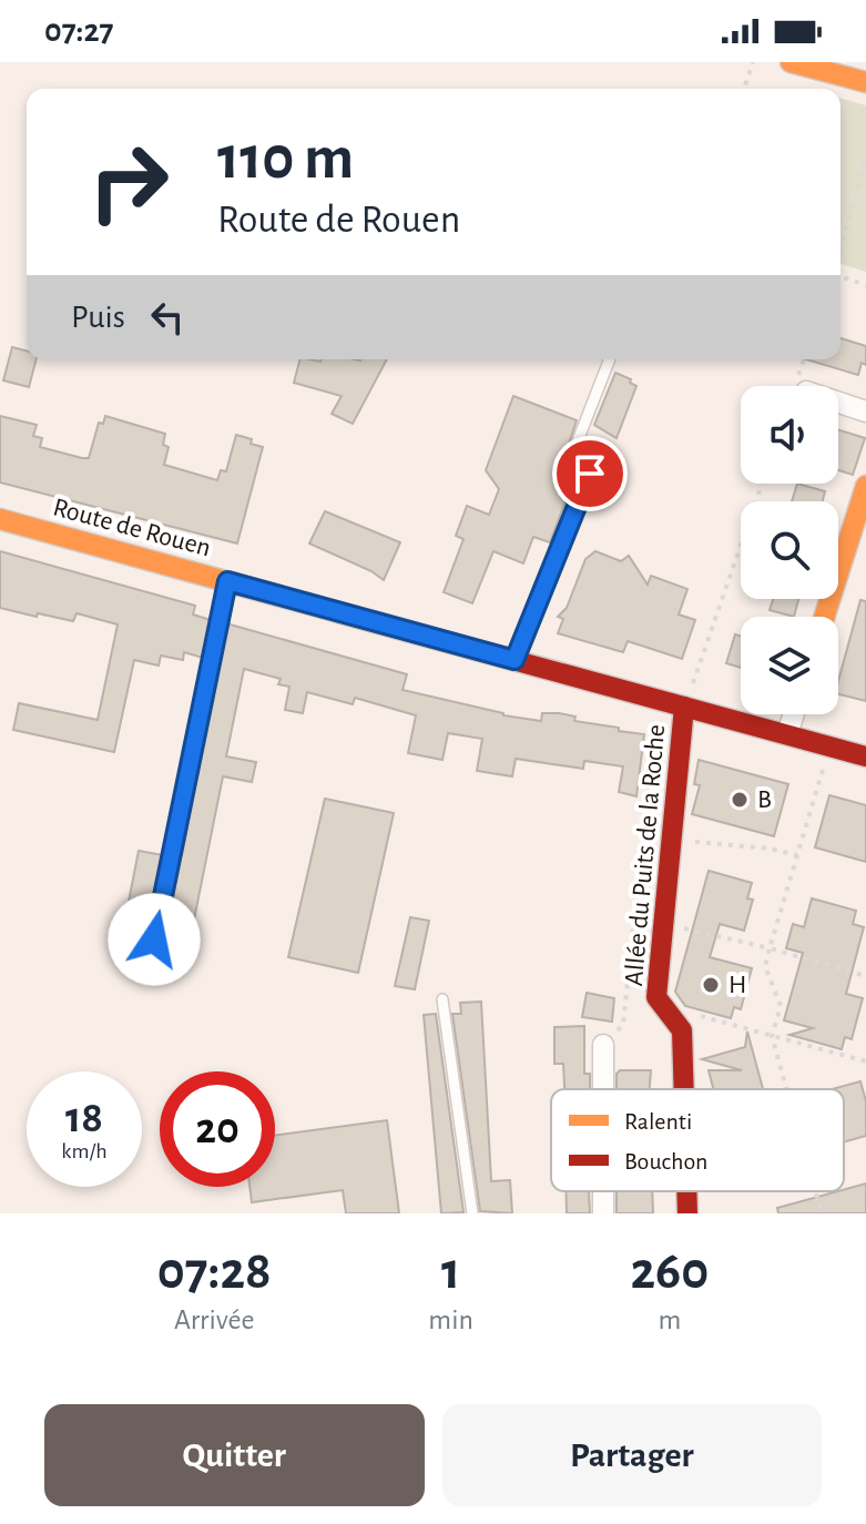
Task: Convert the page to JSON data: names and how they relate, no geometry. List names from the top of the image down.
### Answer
{
  "streets": {
    "main road": ["Route de Rouen", "Allée du Puits de la Roche"]
  },
  "crossings": [
    ["Route de Rouen", "Allée du Puits de la Roche"]
  ],
  "places": ["B", "H"],
  "legend": ["Ralenti", "Bouchon"],
  "page": {
    "status": "07:27",
    "turn": ["110 m", "Route de Rouen"],
    "then": "Puis",
    "speed": "18 km/h",
    "limit": "20",
    "eta": [
      "07:28",
      "Arrivée",
      "1",
      "min",
      "260",
      "m"
    ],
    "buttons": ["Quitter", "Partager"]
  }
}
